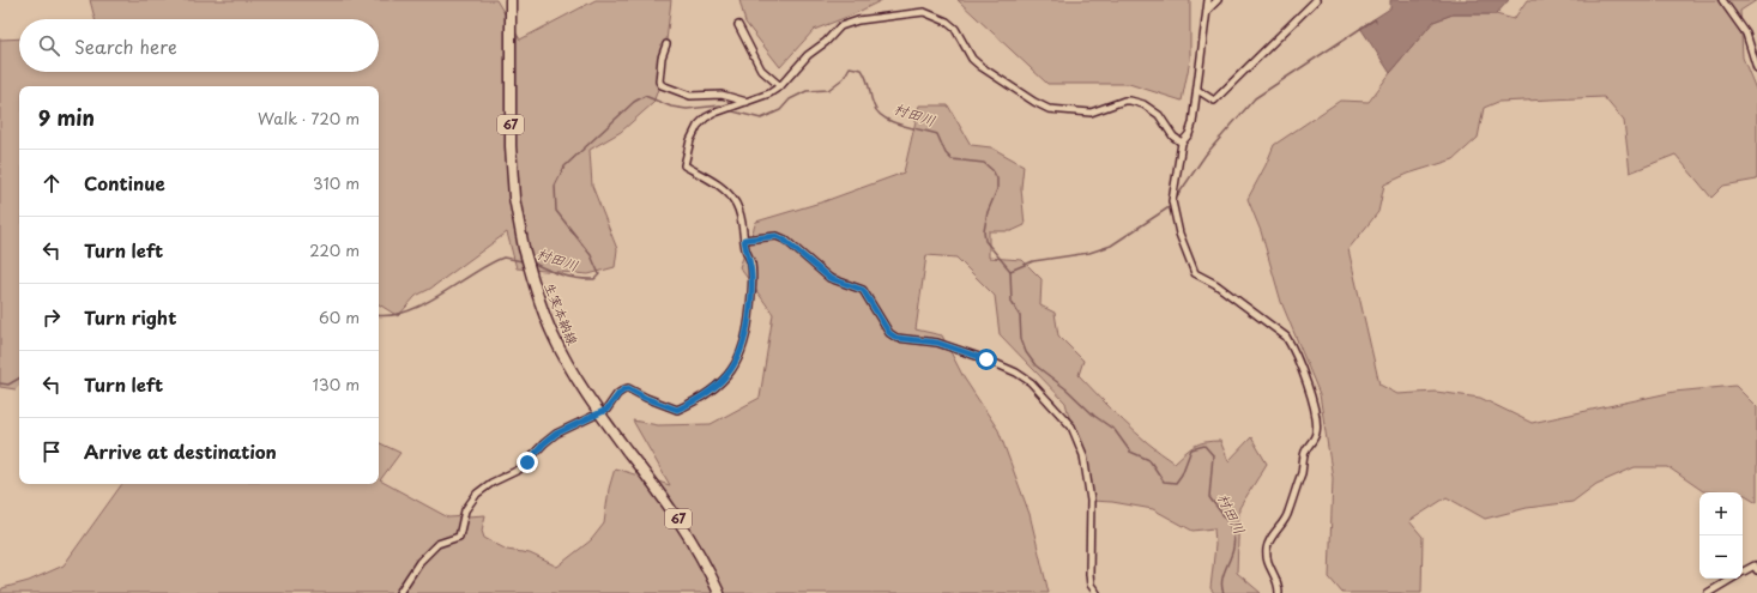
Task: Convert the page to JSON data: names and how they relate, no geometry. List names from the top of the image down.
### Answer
{
  "streets": {
    "main road": ["67", "生実本納線"]
  },
  "water": ["村田川"],
  "page": {
    "search": "Search here",
    "heading": ["9 min", "Walk · 720 m"],
    "list": [
      ["Continue", "310 m"],
      ["Turn left", "220 m"],
      ["Turn right", "60 m"],
      ["Turn left", "130 m"],
      "Arrive at destination"
    ],
    "map_buttons": ["+", "−"]
  }
}
